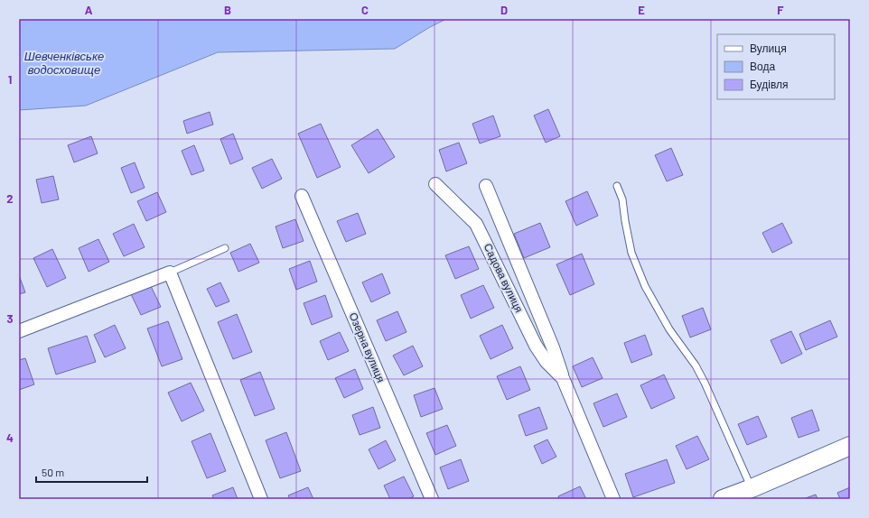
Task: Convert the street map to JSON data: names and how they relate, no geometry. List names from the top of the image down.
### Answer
{
  "streets": {
    "street": ["Садова вулиця", "Озерна вулиця"]
  },
  "water": ["Шевченківське водосховище"],
  "legend": ["Вулиця", "Вода", "Будівля"],
  "scale_bar": "50 m",
  "grid": {
    "columns": [
      "A",
      "B",
      "C",
      "D",
      "E",
      "F"
    ],
    "rows": [
      "1",
      "2",
      "3",
      "4"
    ]
  }
}
